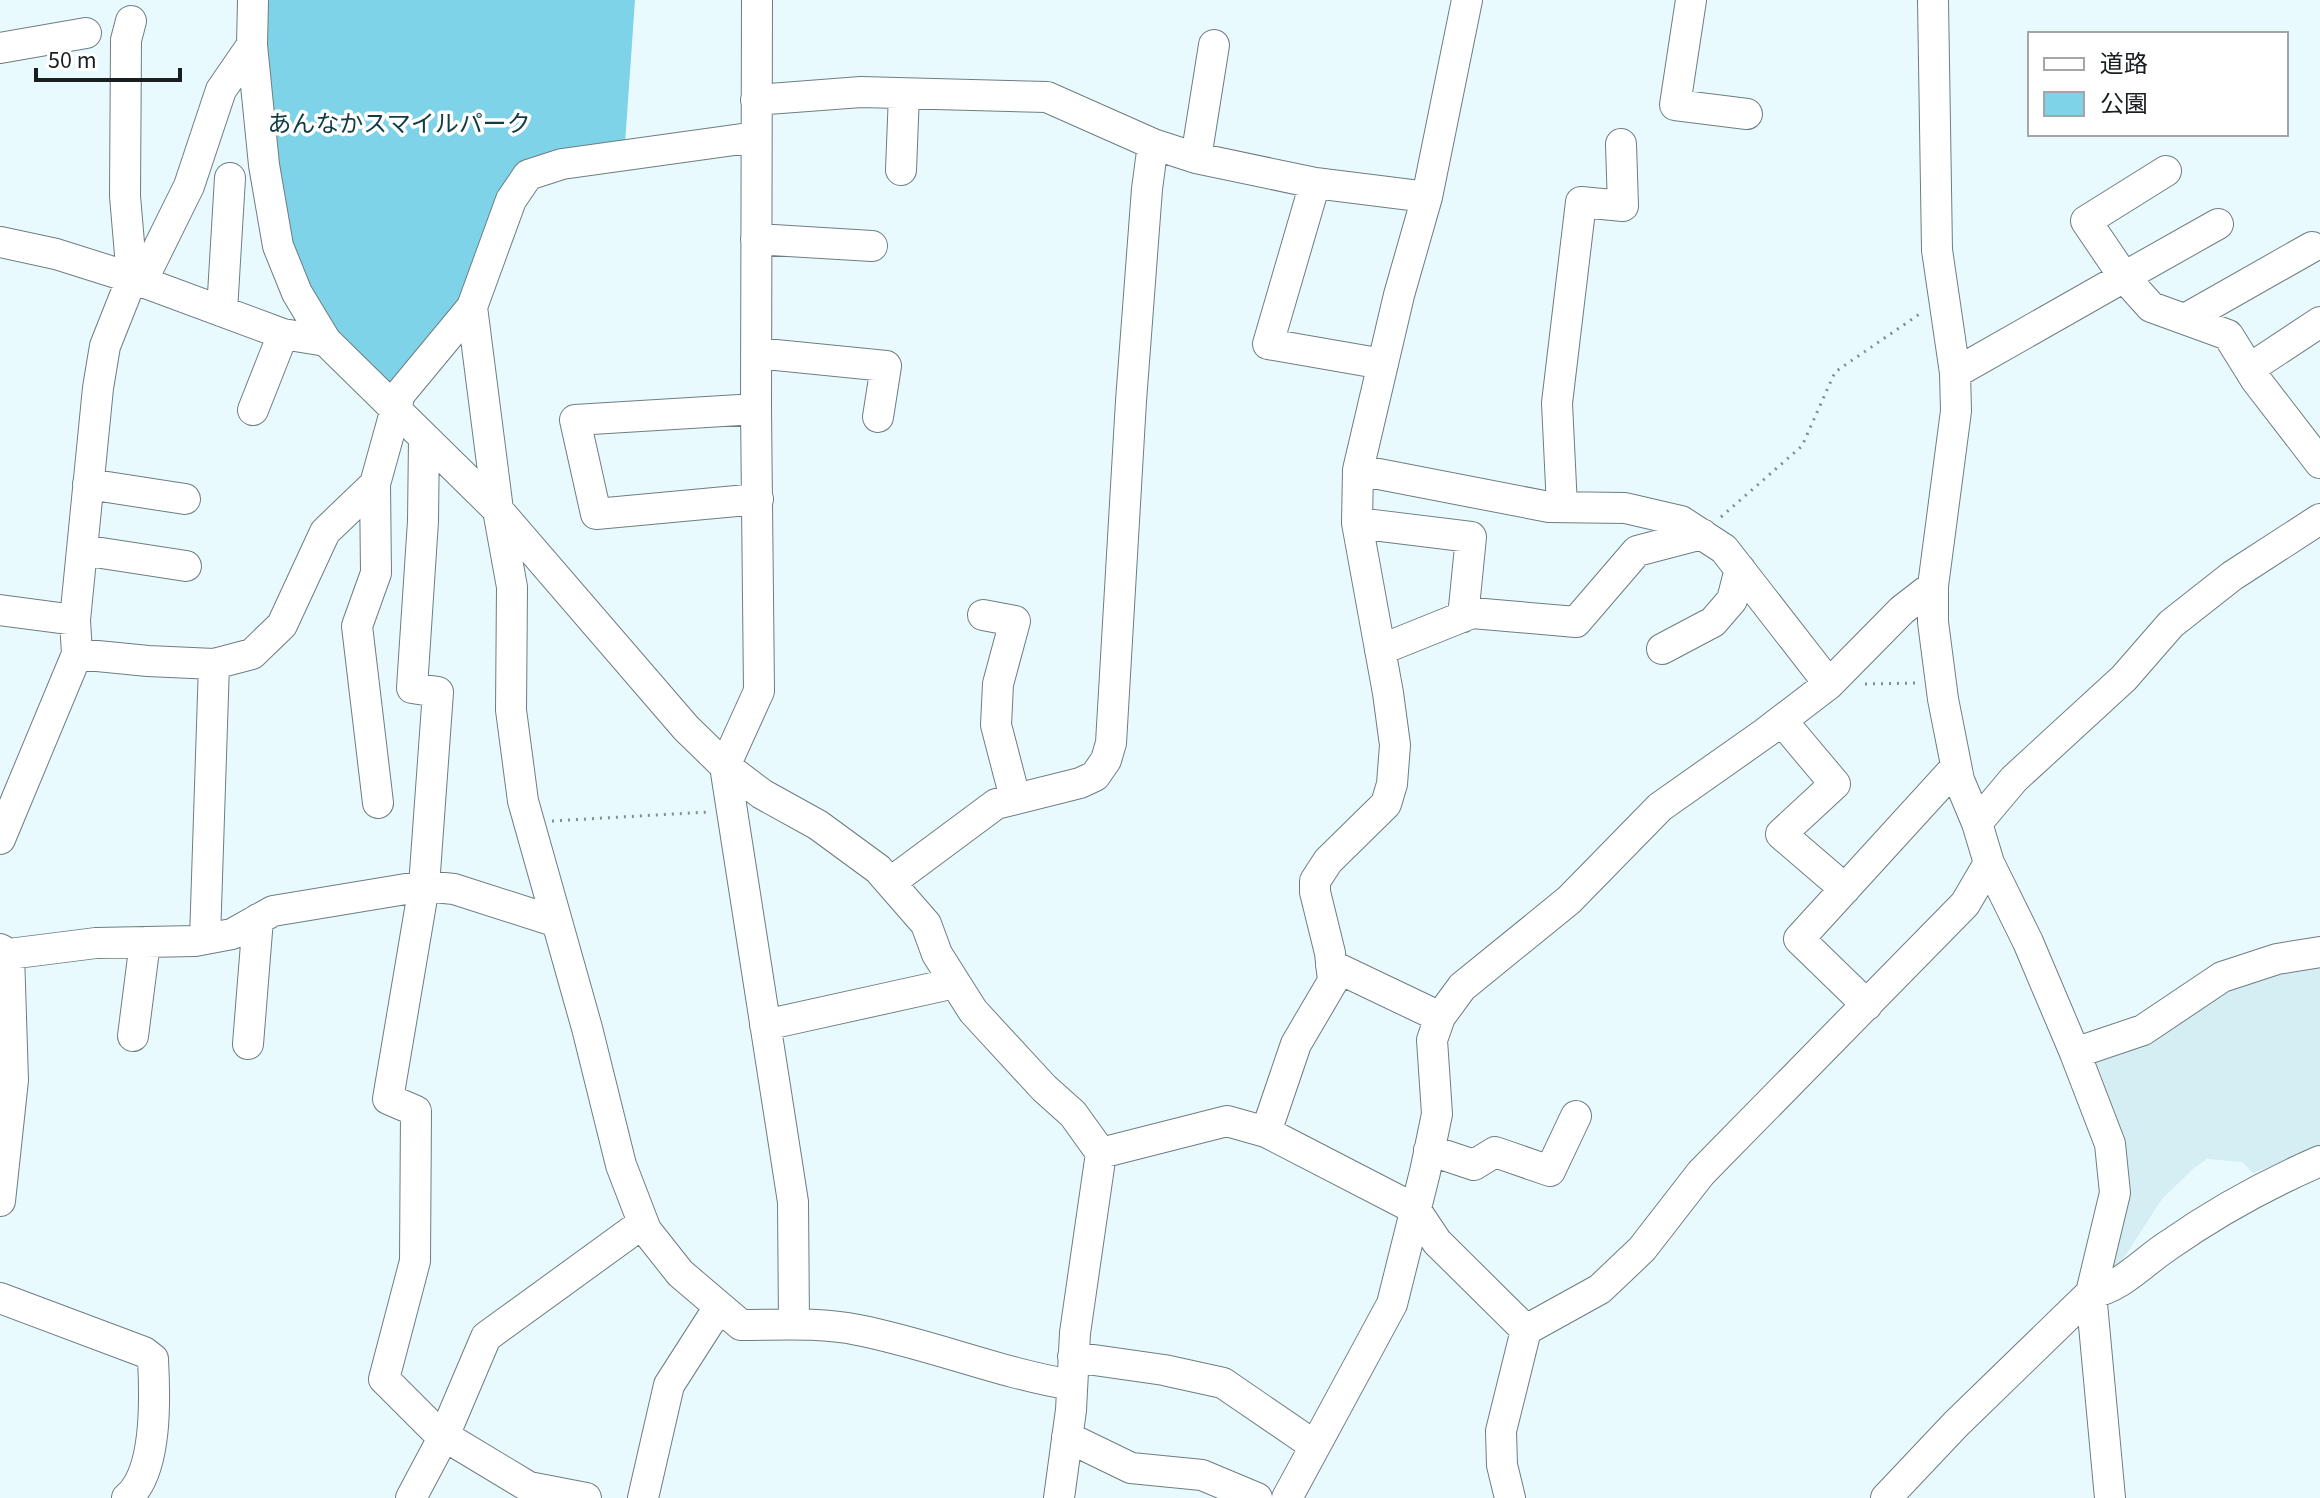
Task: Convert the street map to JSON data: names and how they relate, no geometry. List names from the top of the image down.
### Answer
{
  "parks": ["あんなかスマイルパーク"],
  "legend": ["道路", "公園"],
  "scale_bar": "50 m"
}
